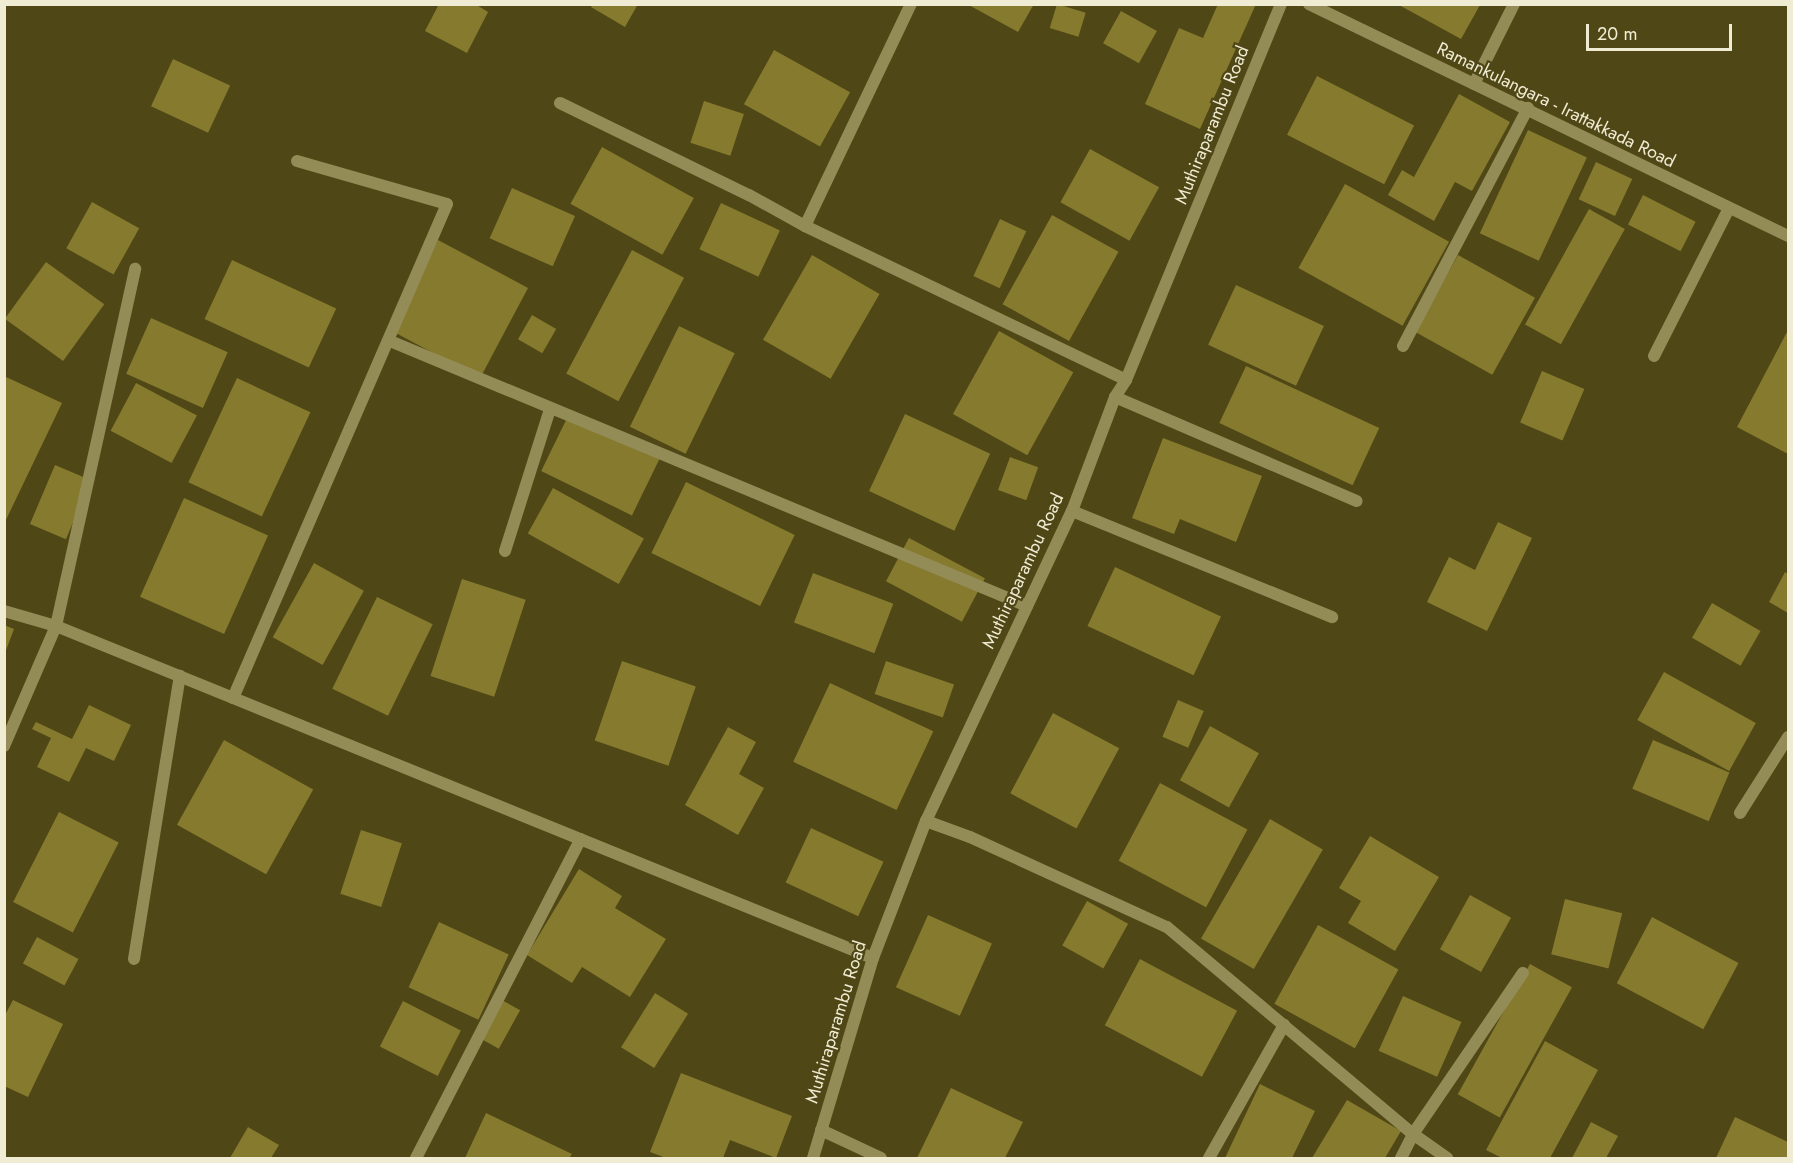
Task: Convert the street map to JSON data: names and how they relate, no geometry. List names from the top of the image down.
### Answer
{
  "streets": {
    "street": ["Ramankulangara - Irattakkada Road", "Muthiraparambu Road"]
  },
  "scale_bar": "20 m"
}
